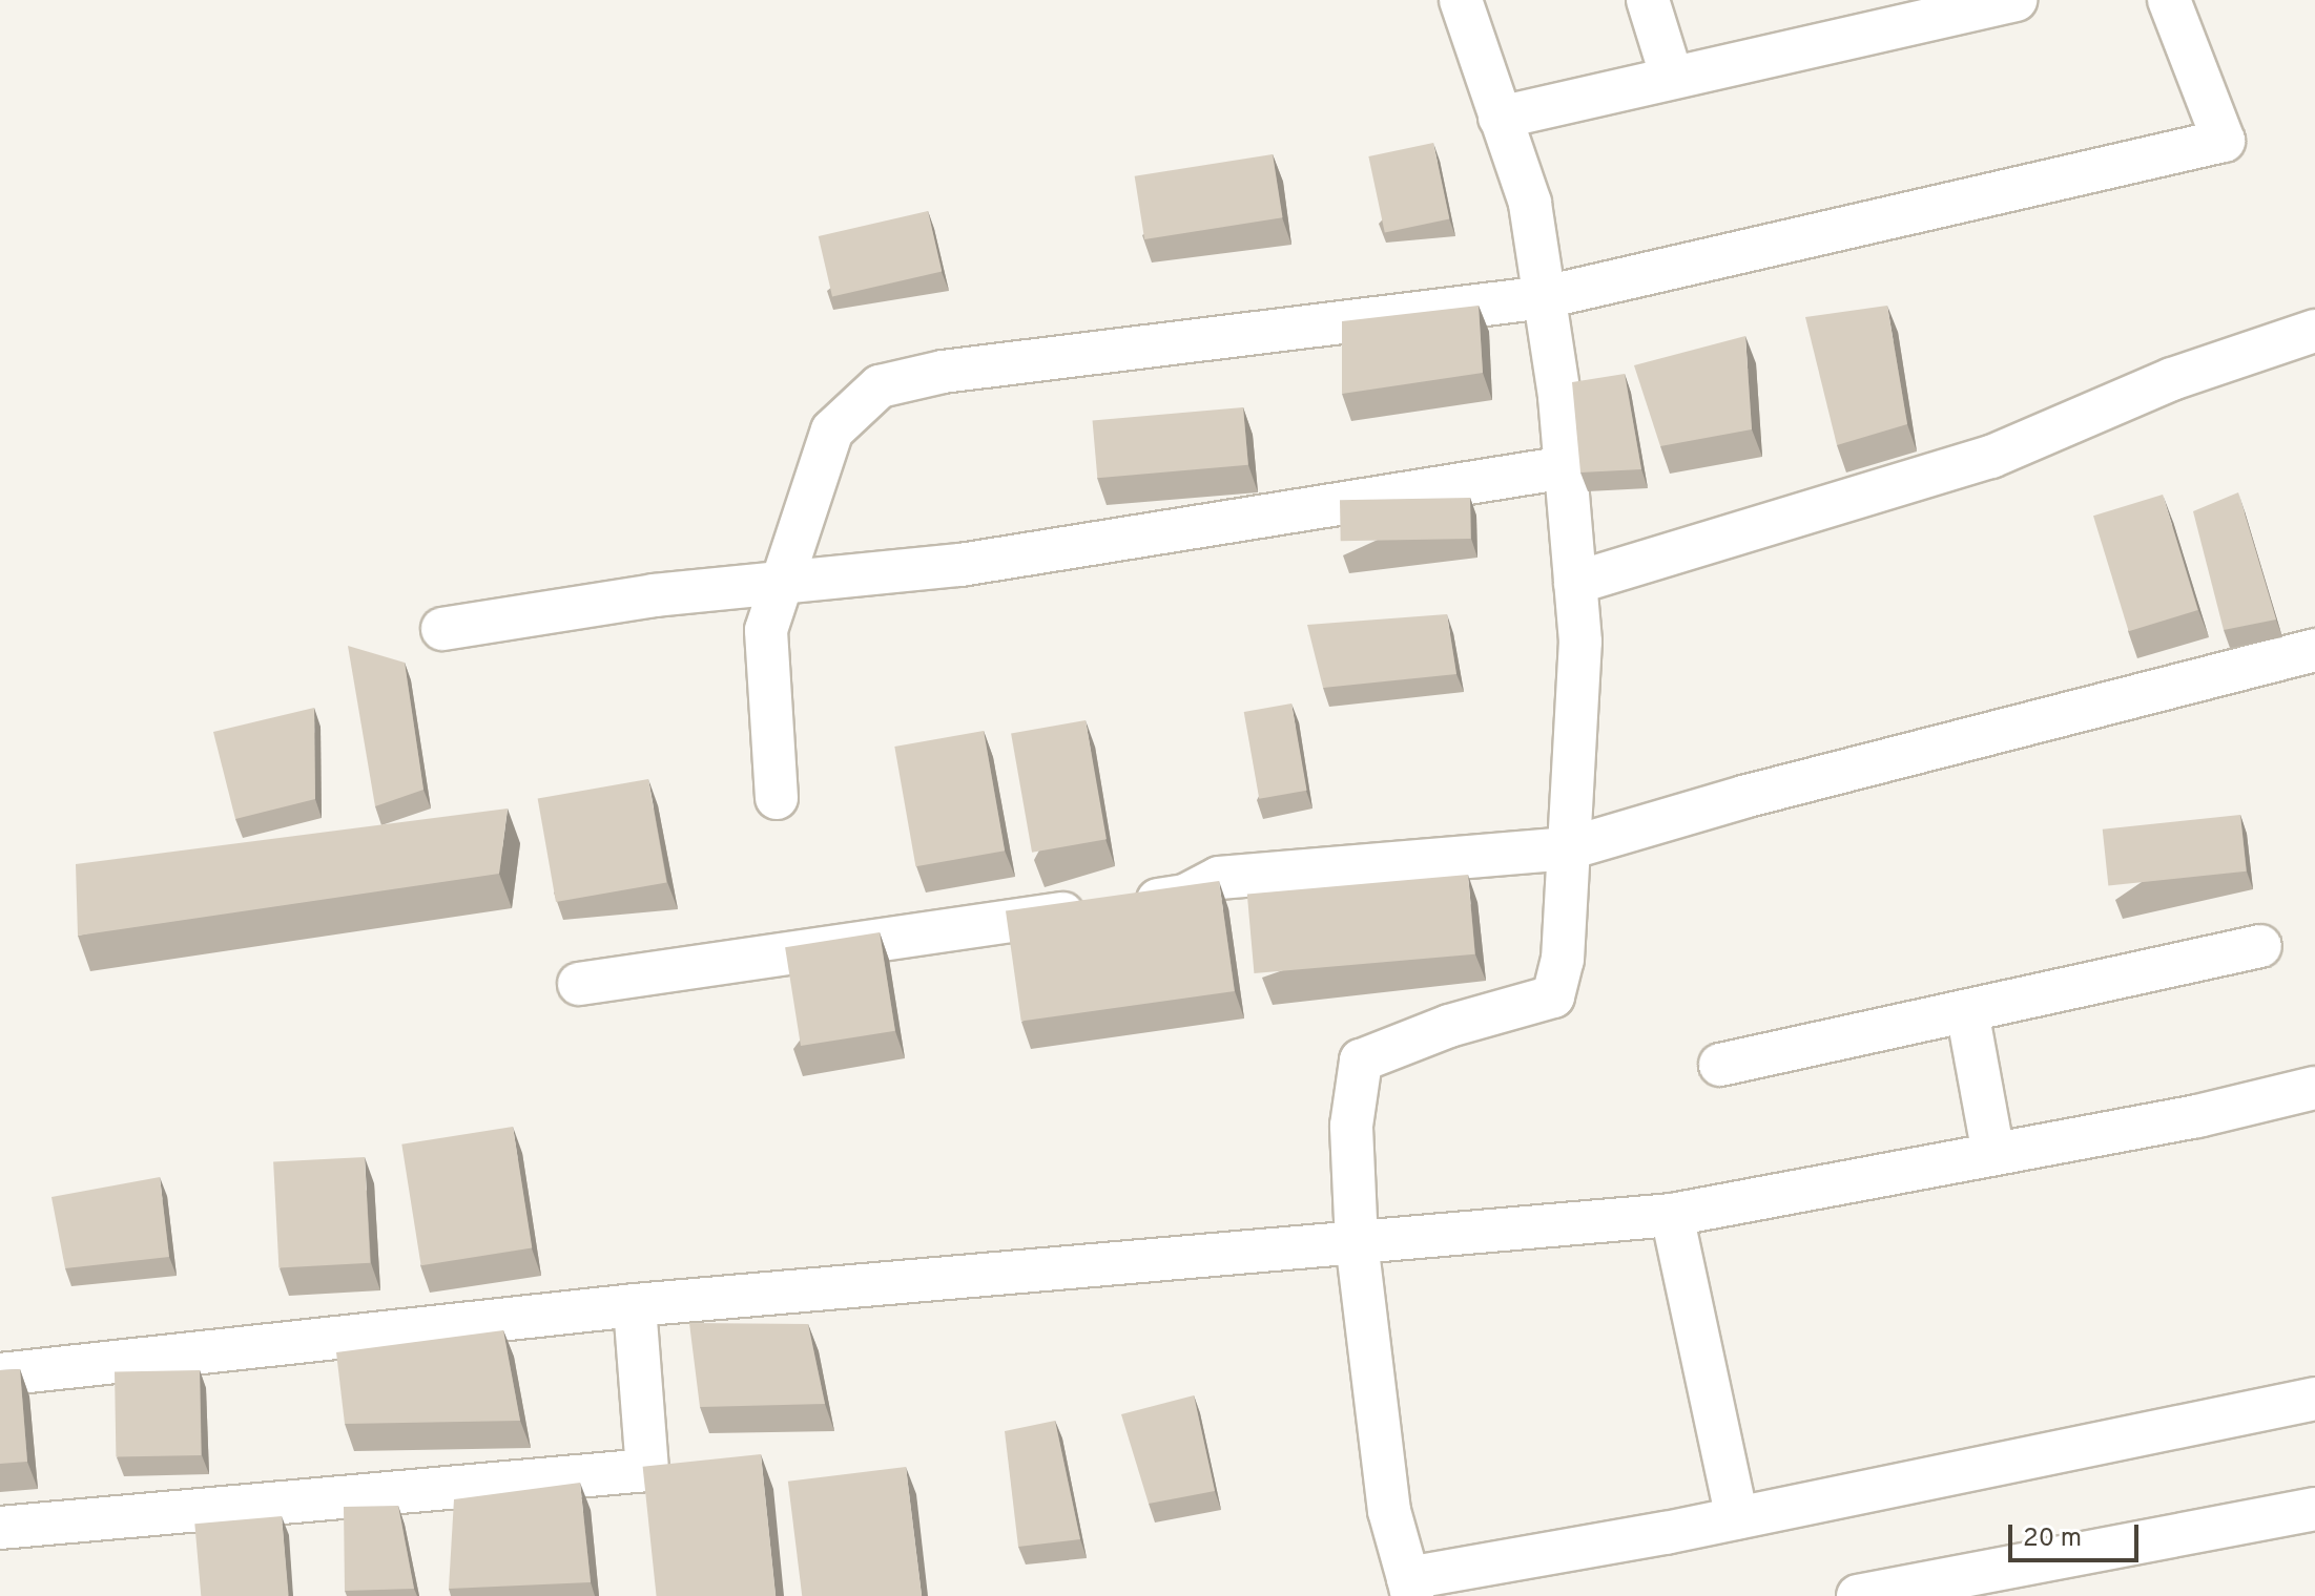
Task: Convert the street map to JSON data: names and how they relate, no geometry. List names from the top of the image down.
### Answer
{
  "scale_bar": "20 m"
}
